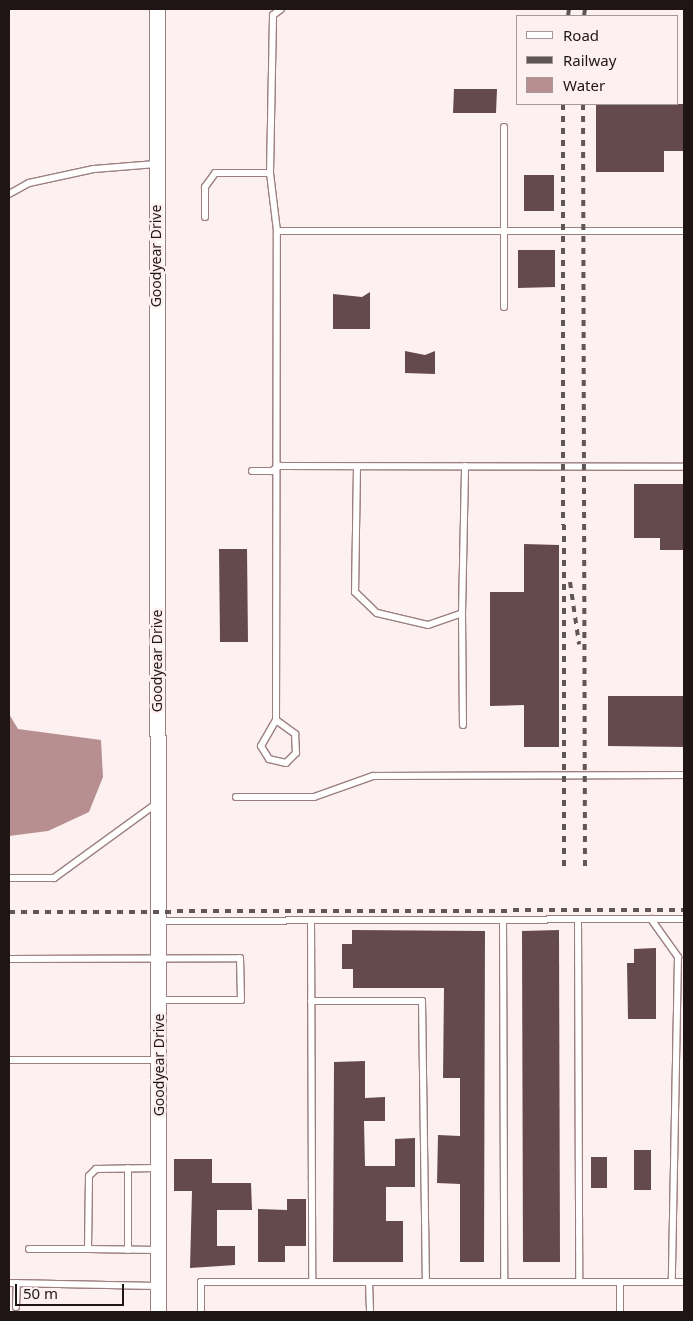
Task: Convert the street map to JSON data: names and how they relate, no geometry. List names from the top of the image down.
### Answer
{
  "streets": {
    "street": ["Goodyear Drive"]
  },
  "legend": ["Road", "Railway", "Water"],
  "scale_bar": "50 m"
}
